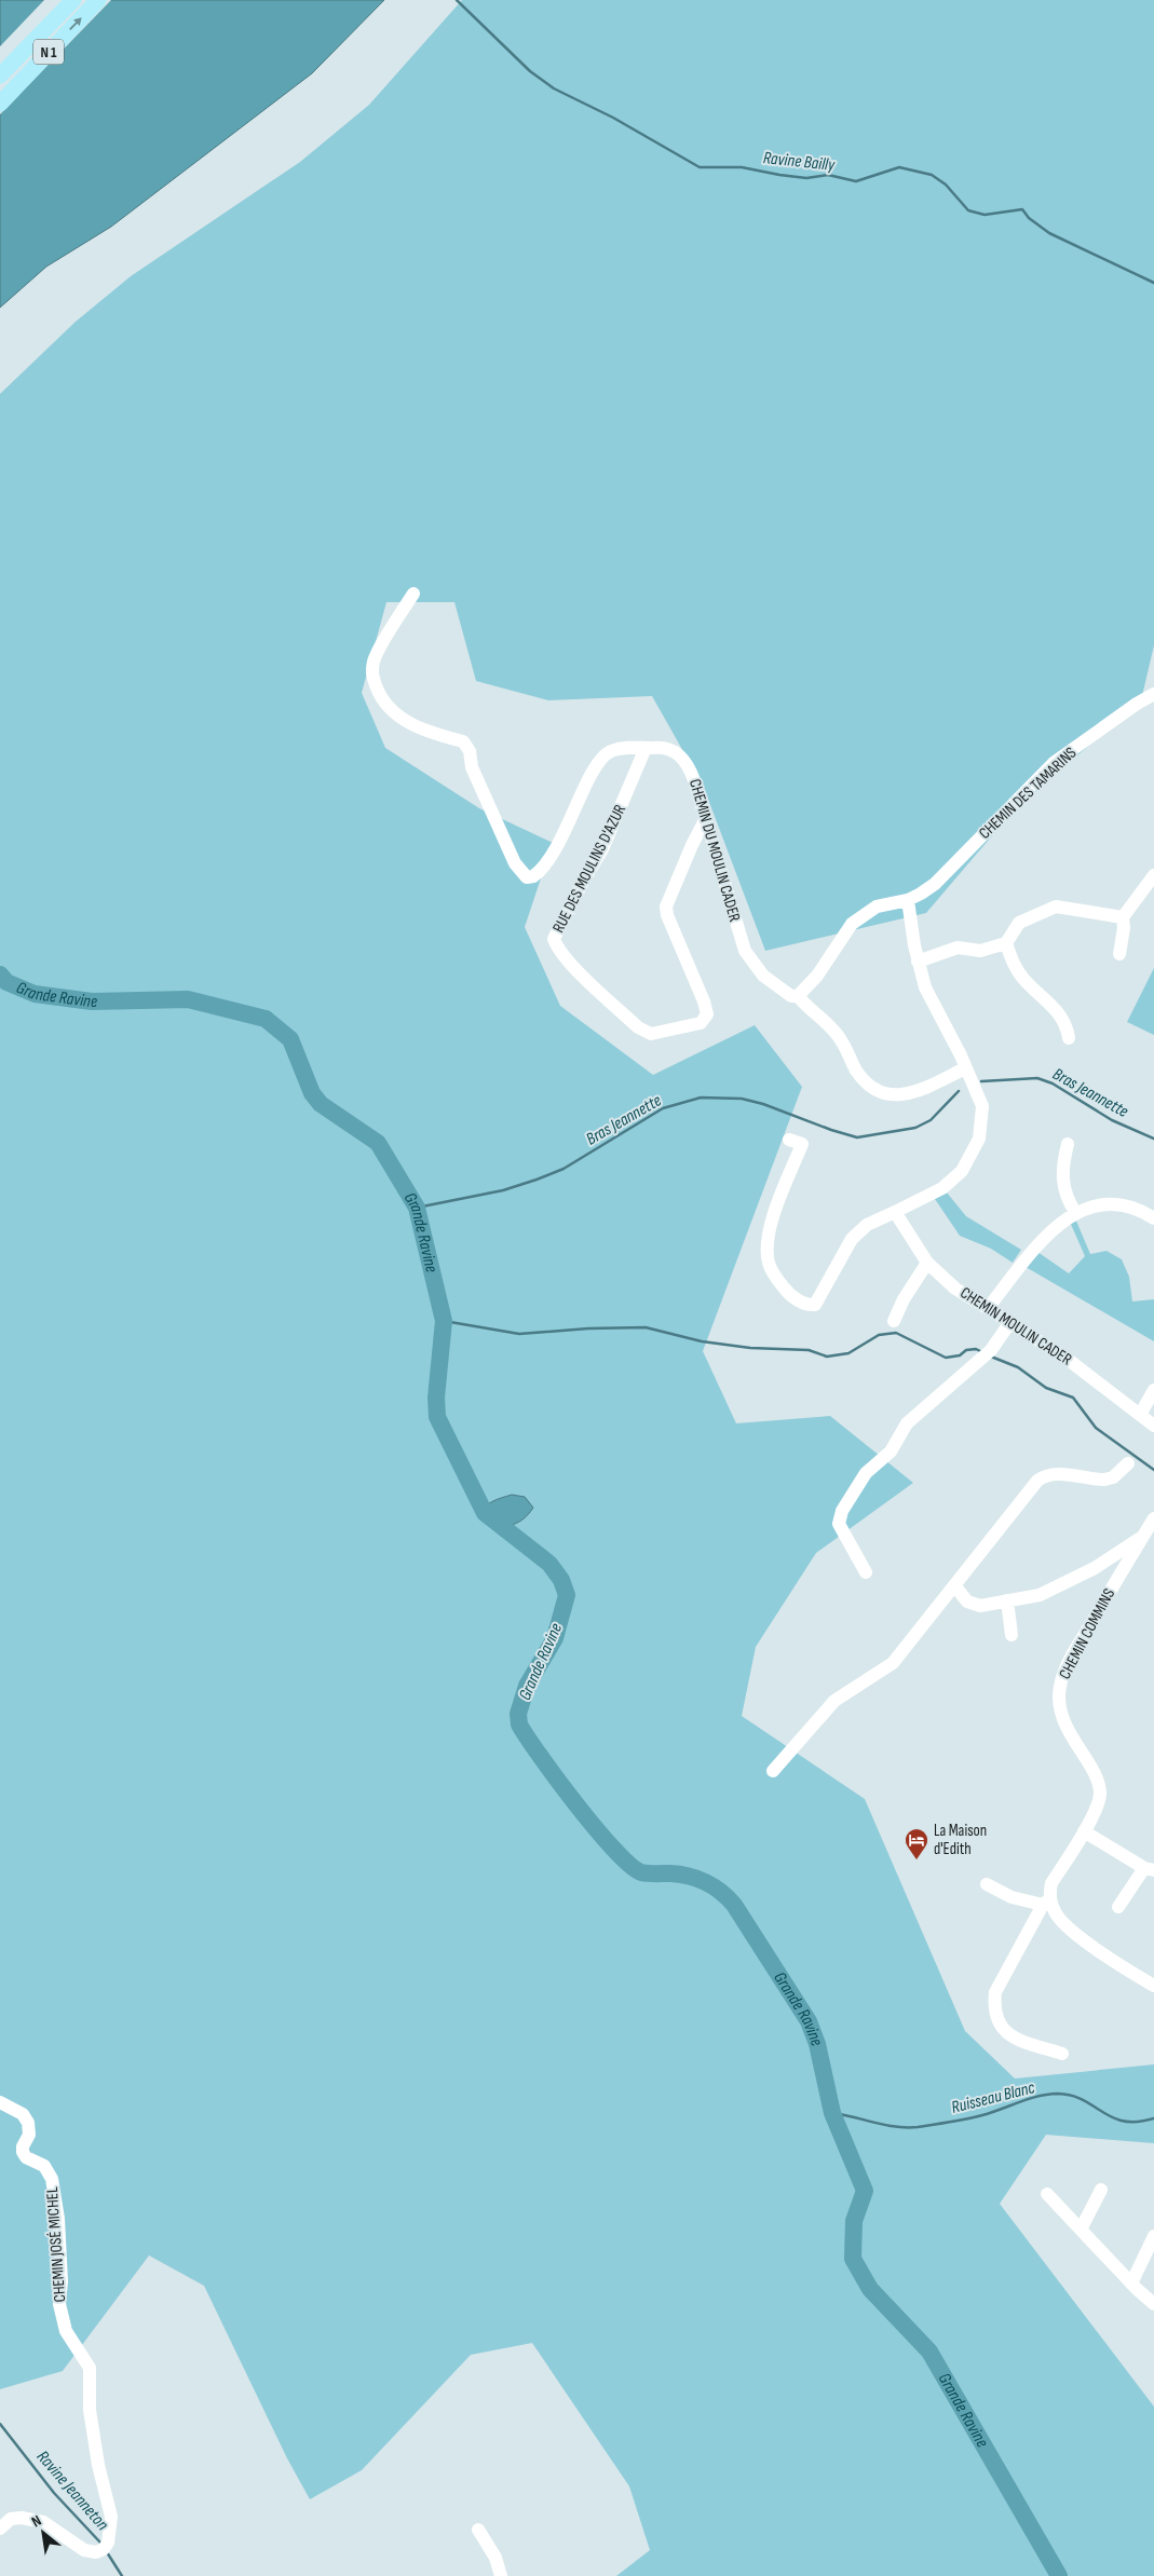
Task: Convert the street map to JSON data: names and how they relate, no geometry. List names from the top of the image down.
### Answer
{
  "streets": {
    "main road": ["N 1"],
    "street": [
      "CHEMIN DES TAMARINS",
      "CHEMIN DU MOULIN CADER",
      "RUE DES MOULINS D'AZUR",
      "CHEMIN MOULIN CADER",
      "CHEMIN COMMINS",
      "CHEMIN JOSÉ MICHEL"
    ]
  },
  "crossings": [
    ["CHEMIN DES TAMARINS", "CHEMIN DU MOULIN CADER"],
    ["CHEMIN DU MOULIN CADER", "RUE DES MOULINS D'AZUR"]
  ],
  "water": [
    "Ravine Bailly",
    "Grande Ravine",
    "Bras Jeannette",
    "Ruisseau Blanc",
    "Ravine Jeanneton"
  ],
  "places": {
    "hotel": ["La Maison d'Edith"]
  },
  "north": "top left"
}
